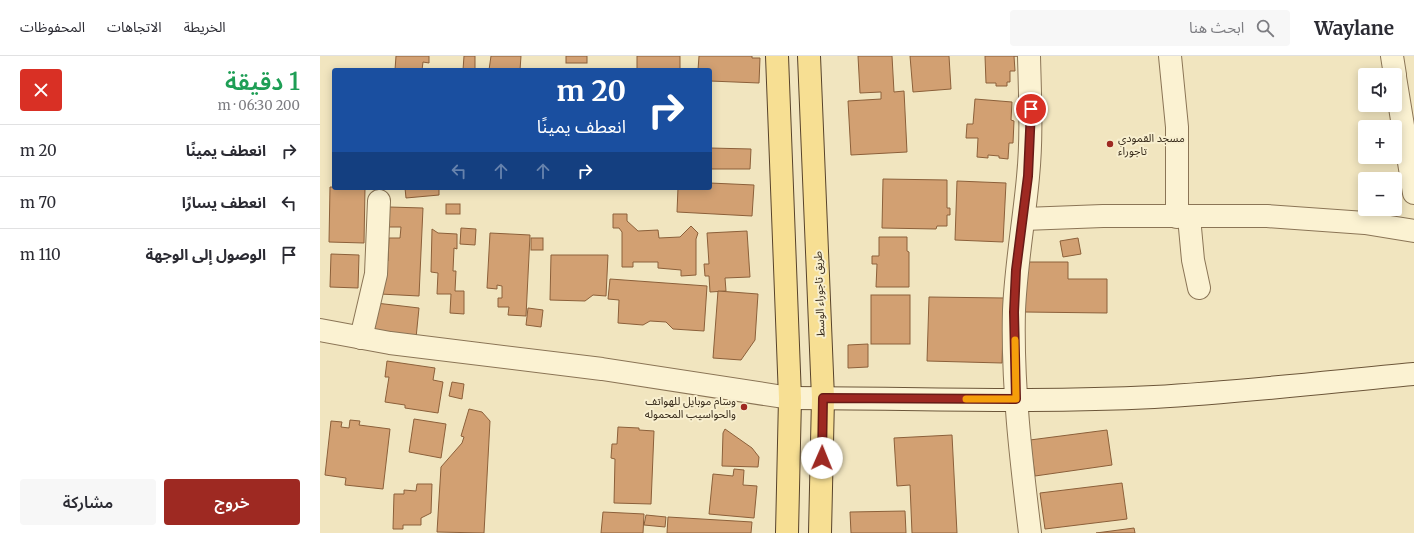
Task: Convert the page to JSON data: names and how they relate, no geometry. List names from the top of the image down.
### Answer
{
  "streets": {
    "main road": ["طريق تاجوراء الوسط"]
  },
  "places": ["مسجد القمودي تاجوراء", "وسام موبايل للهواتف والحواسيب المحموله"],
  "page": {
    "header": "Waylane",
    "search": "ابحث هنا",
    "nav": ["الخريطة", "الاتجاهات", "المحفوظات"],
    "heading": ["1 دقيقة", "200 m · 06:30"],
    "map_buttons": ["+", "−"],
    "turn": ["20 m", "انعطف يمينًا"],
    "list": [
      {
        "name": "انعطف يمينًا",
        "value": "20 m"
      },
      {
        "name": "انعطف يسارًا",
        "value": "70 m"
      },
      {
        "name": "الوصول إلى الوجهة",
        "value": "110 m"
      }
    ],
    "buttons": ["خروج", "مشاركة"]
  }
}
